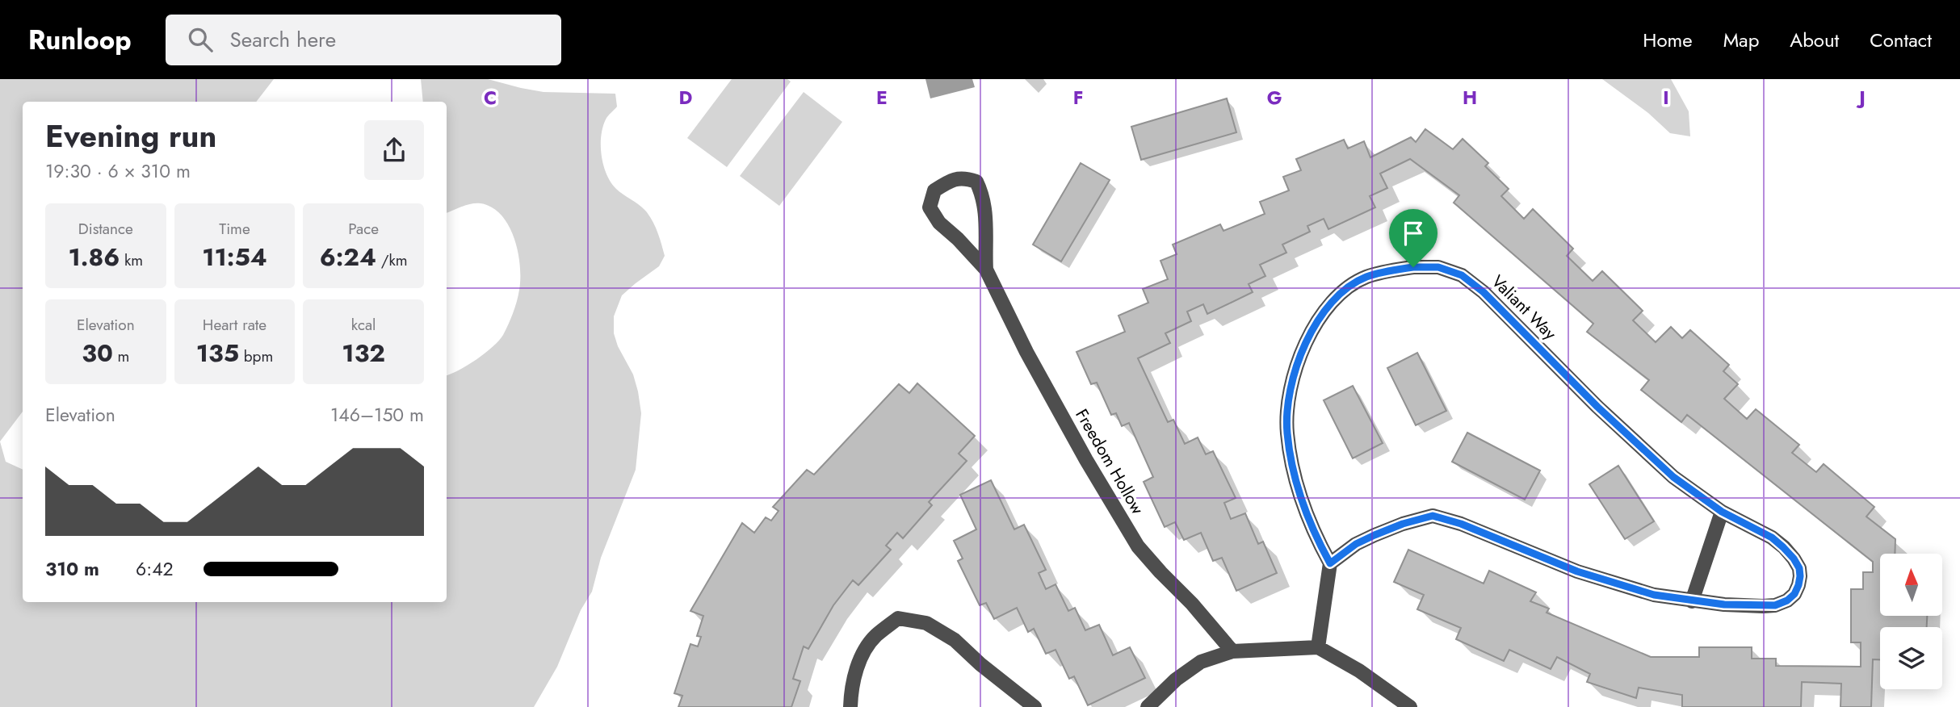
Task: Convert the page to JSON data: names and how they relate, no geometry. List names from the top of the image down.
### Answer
{
  "streets": {
    "street": ["Valiant Way", "Freedom Hollow"]
  },
  "north": "top",
  "page": {
    "header": "Runloop",
    "search": "Search here",
    "nav": [
      "Home",
      "Map",
      "About",
      "Contact"
    ],
    "heading": ["Evening run", "19:30 · 6 × 310 m"],
    "stats": [
      ["Distance", "1.86 km"],
      ["Time", "11:54"],
      ["Pace", "6:24 /km"],
      ["Elevation", "30 m"],
      ["Heart rate", "135 bpm"],
      ["kcal", "132"]
    ],
    "chart": ["Elevation", "146–150 m"],
    "list": [
      {
        "name": "310 m",
        "note": "6:42"
      }
    ]
  },
  "grid": {
    "columns": [
      "C",
      "D",
      "E",
      "F",
      "G",
      "H",
      "I",
      "J"
    ]
  }
}
